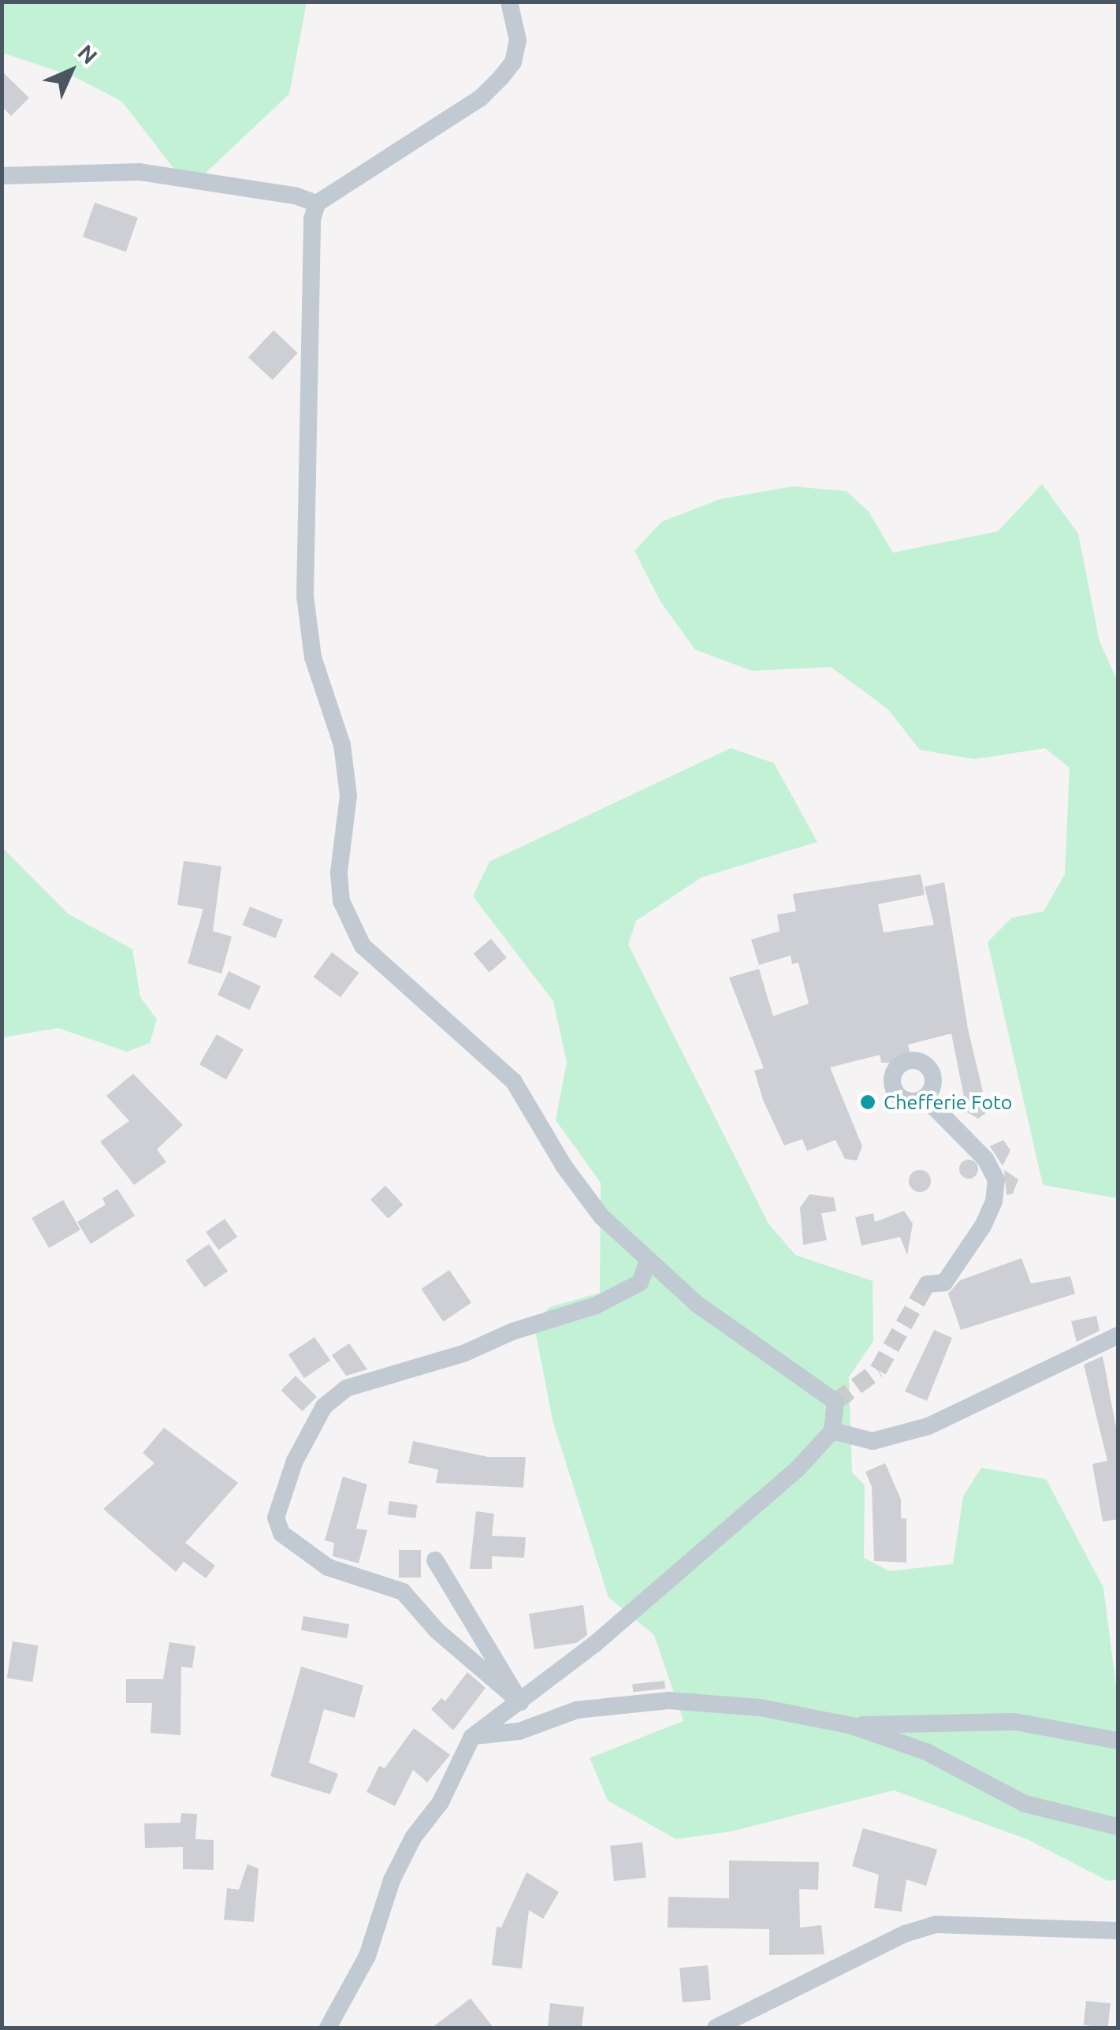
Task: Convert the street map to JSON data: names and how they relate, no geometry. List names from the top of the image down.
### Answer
{
  "places": ["Chefferie Foto"],
  "north": "top right"
}
